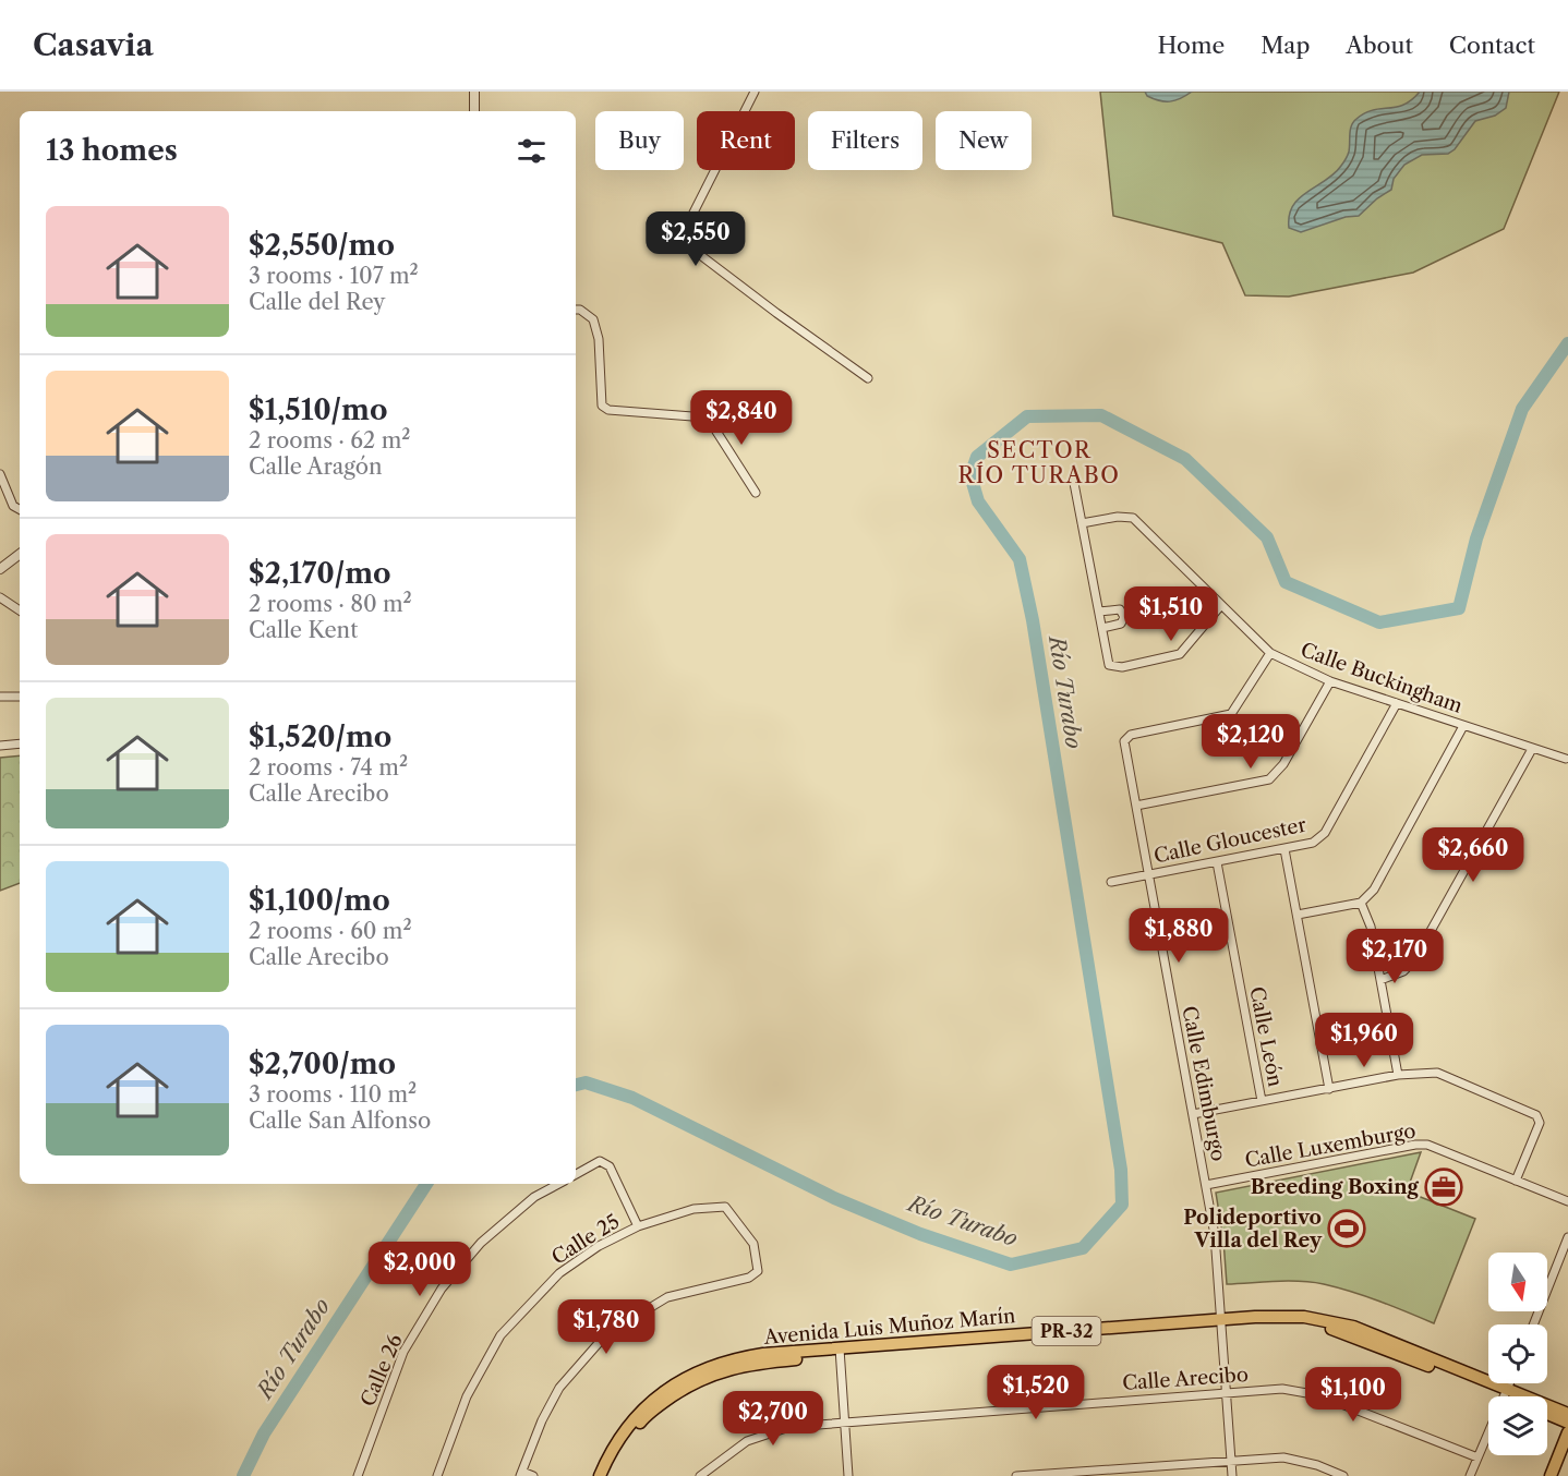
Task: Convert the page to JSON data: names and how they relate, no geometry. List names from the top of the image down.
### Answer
{
  "streets": {
    "main road": ["Avenida Luis Muñoz Marín", "PR-32"],
    "street": [
      "Calle Buckingham",
      "Calle Gloucester",
      "Calle León",
      "Calle Edimburgo",
      "Calle Luxemburgo",
      "Calle 25",
      "Calle 26",
      "Calle Arecibo"
    ]
  },
  "crossings": [
    ["Calle Buckingham", "Calle Gloucester"],
    ["Calle Buckingham", "Calle Edimburgo"],
    ["Calle Gloucester", "Calle León"],
    ["Calle Gloucester", "Calle Edimburgo"],
    ["Calle Edimburgo", "Calle Luxemburgo"],
    ["Calle Edimburgo", "Avenida Luis Muñoz Marín"],
    ["Calle Edimburgo", "Calle Arecibo"]
  ],
  "districts": ["SECTOR RÍO TURABO"],
  "water": ["Río Turabo"],
  "places": {
    "office": ["Breeding Boxing"],
    "sports": ["Polideportivo Villa del Rey"]
  },
  "north": "bottom",
  "page": {
    "header": "Casavia",
    "nav": [
      "Home",
      "Map",
      "About",
      "Contact"
    ],
    "chip": [
      "Buy",
      "Rent",
      "Filters",
      "New"
    ],
    "heading": "13 homes",
    "list": [
      {
        "name": "$2,550/mo",
        "note": "3 rooms · 107 m² · Calle del Rey"
      },
      {
        "name": "$1,510/mo",
        "note": "2 rooms · 62 m² · Calle Aragón"
      },
      {
        "name": "$2,170/mo",
        "note": "2 rooms · 80 m² · Calle Kent"
      },
      {
        "name": "$1,520/mo",
        "note": "2 rooms · 74 m² · Calle Arecibo"
      },
      {
        "name": "$1,100/mo",
        "note": "2 rooms · 60 m² · Calle Arecibo"
      },
      {
        "name": "$2,700/mo",
        "note": "3 rooms · 110 m² · Calle San Alfonso"
      }
    ],
    "price": [
      "$2,550",
      "$2,840",
      "$1,510",
      "$2,120",
      "$2,660",
      "$1,880",
      "$2,170",
      "$1,960",
      "$2,000",
      "$1,780",
      "$1,520",
      "$1,100",
      "$2,700"
    ]
  }
}
